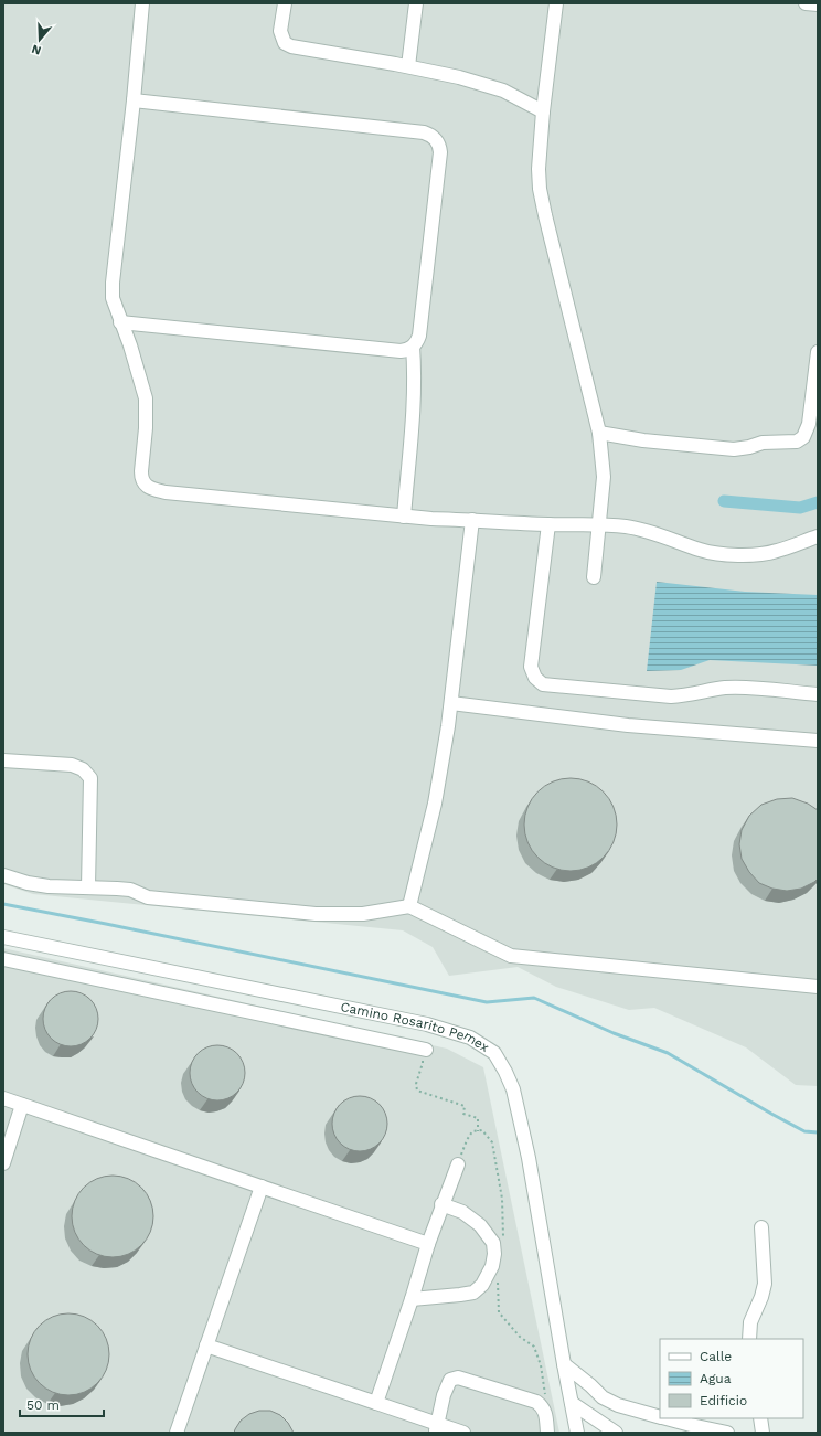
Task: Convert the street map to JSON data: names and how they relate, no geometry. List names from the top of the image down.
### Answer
{
  "streets": {
    "street": ["Camino Rosarito Pemex"]
  },
  "legend": ["Calle", "Agua", "Edificio"],
  "scale_bar": "50 m",
  "north": "bottom"
}
